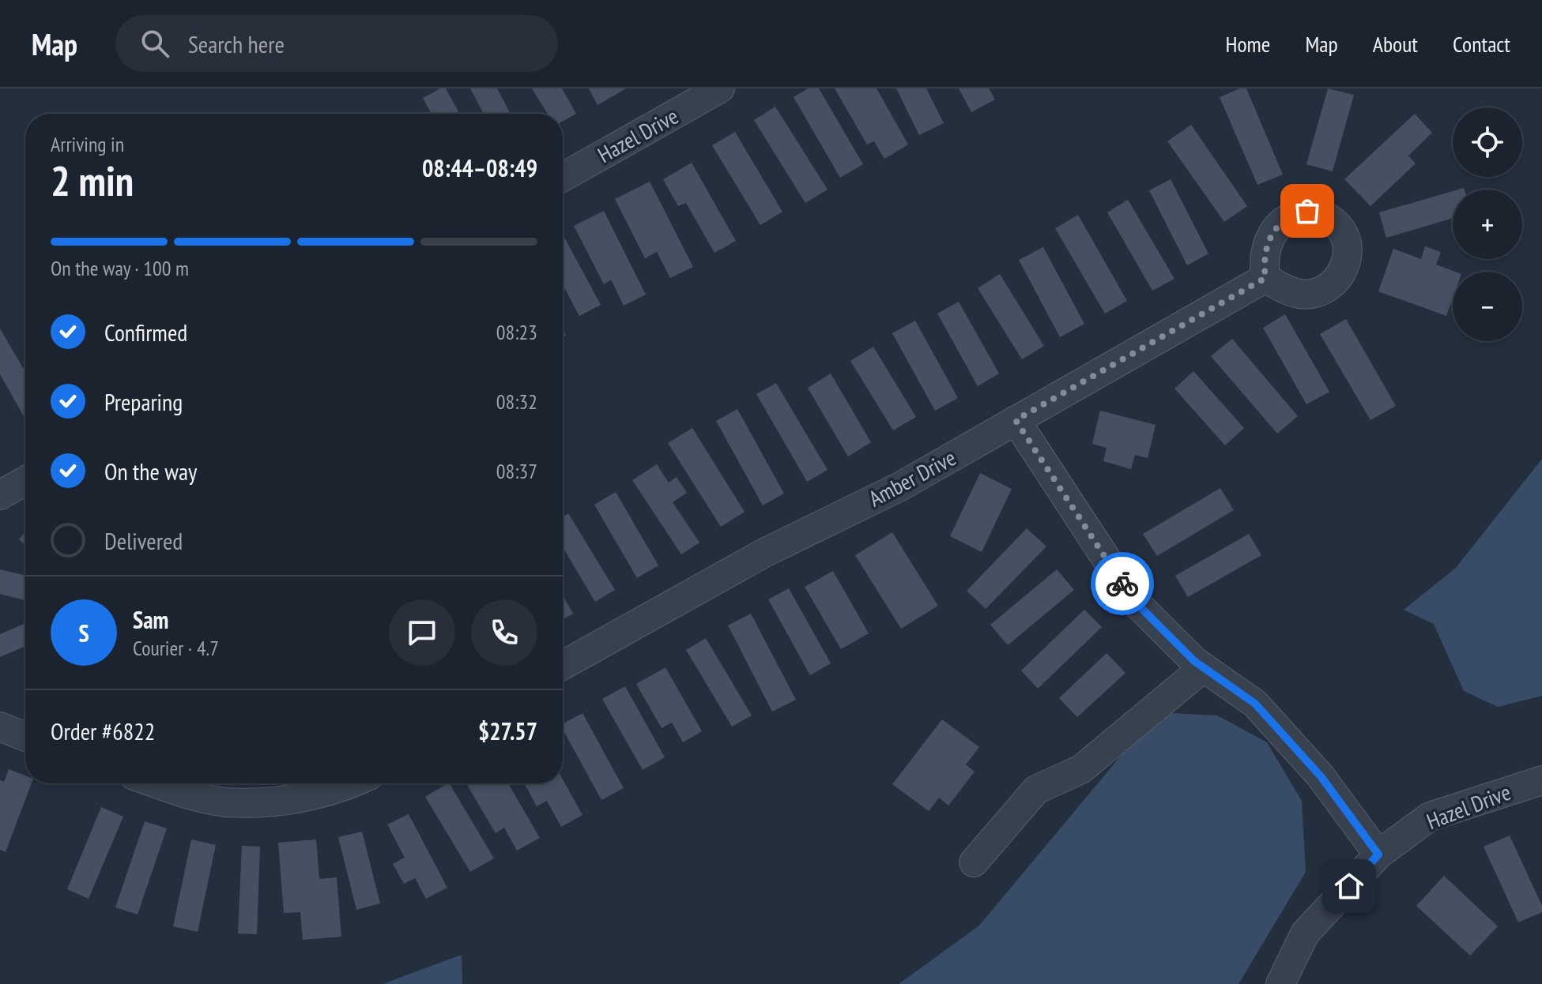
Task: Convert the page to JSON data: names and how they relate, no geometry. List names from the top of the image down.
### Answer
{
  "streets": {
    "street": ["Hazel Drive", "Amber Drive"]
  },
  "page": {
    "header": "Map",
    "search": "Search here",
    "nav": [
      "Home",
      "Map",
      "About",
      "Contact"
    ],
    "map_buttons": ["+", "−"],
    "heading": ["2 min", "Arriving in", "08:44–08:49"],
    "panel": [
      "Sam",
      "Courier · 4.7",
      "Order #6822",
      "$27.57"
    ],
    "bar": "On the way · 100 m",
    "list": [
      ["Confirmed", "08:23"],
      ["Preparing", "08:32"],
      ["On the way", "08:37"],
      "Delivered"
    ],
    "round": "S"
  }
}
